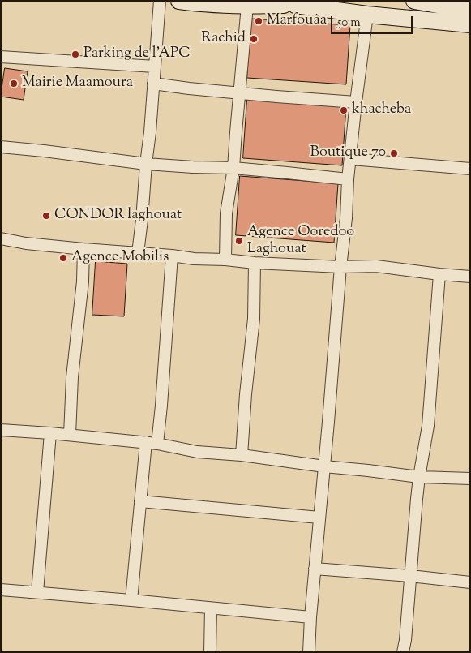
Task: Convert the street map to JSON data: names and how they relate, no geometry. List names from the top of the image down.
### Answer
{
  "places": [
    "Marfouâa",
    "Rachid",
    "Parking de l'APC",
    "Mairie Maamoura",
    "khacheba",
    "Boutique 70",
    "CONDOR laghouat",
    "Agence Ooredoo Laghouat",
    "Agence Mobilis"
  ],
  "scale_bar": "50 m"
}
